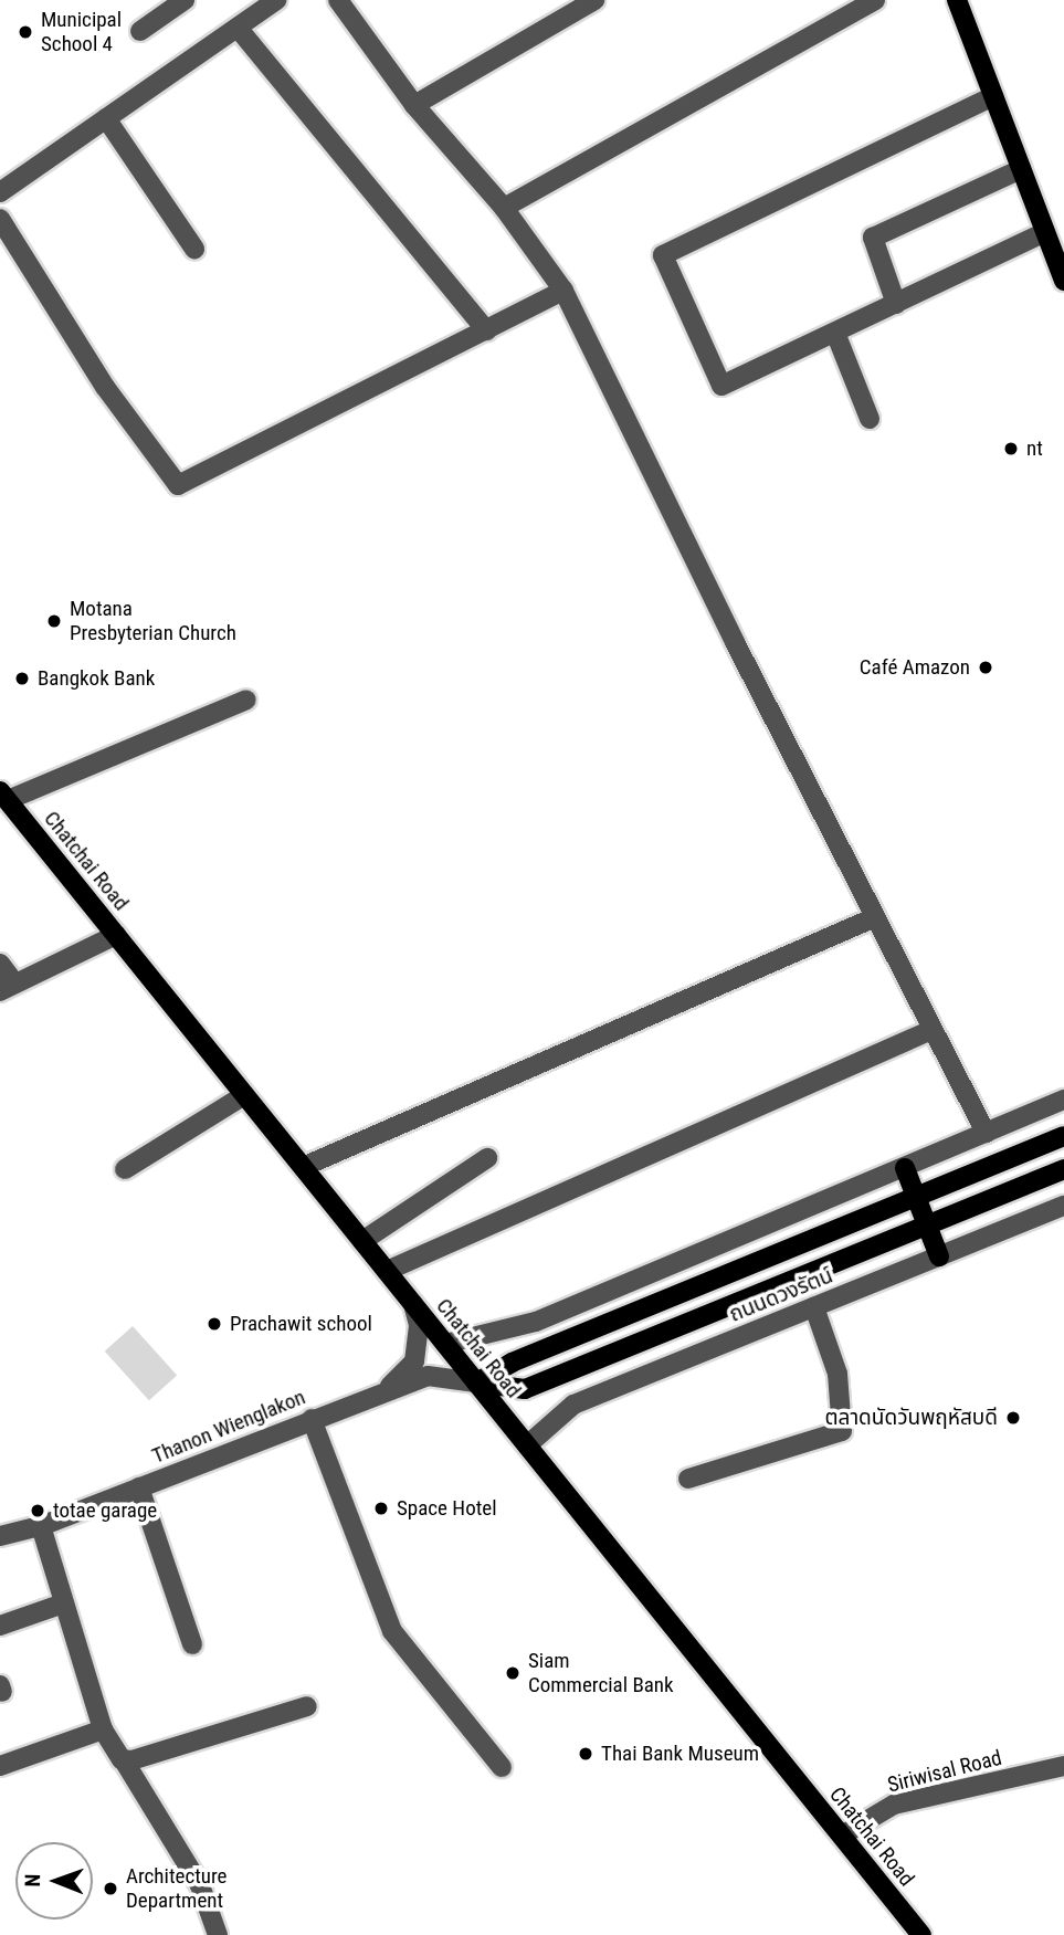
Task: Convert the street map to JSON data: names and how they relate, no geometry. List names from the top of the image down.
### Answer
{
  "streets": {
    "main road": ["Chatchai Road"],
    "street": ["ถนนดวงรัตน์", "Thanon Wienglakon", "Siriwisal Road"]
  },
  "crossings": [
    ["Chatchai Road", "ถนนดวงรัตน์"],
    ["Chatchai Road", "Thanon Wienglakon"],
    ["Chatchai Road", "Siriwisal Road"]
  ],
  "places": [
    "Municipal School 4",
    "nt",
    "Motana Presbyterian Church",
    "Café Amazon",
    "Bangkok Bank",
    "Prachawit school",
    "ตลาดนัดวันพฤหัสบดี",
    "Space Hotel",
    "totae garage",
    "Siam Commercial Bank",
    "Thai Bank Museum",
    "Architecture Department"
  ],
  "north": "left"
}
